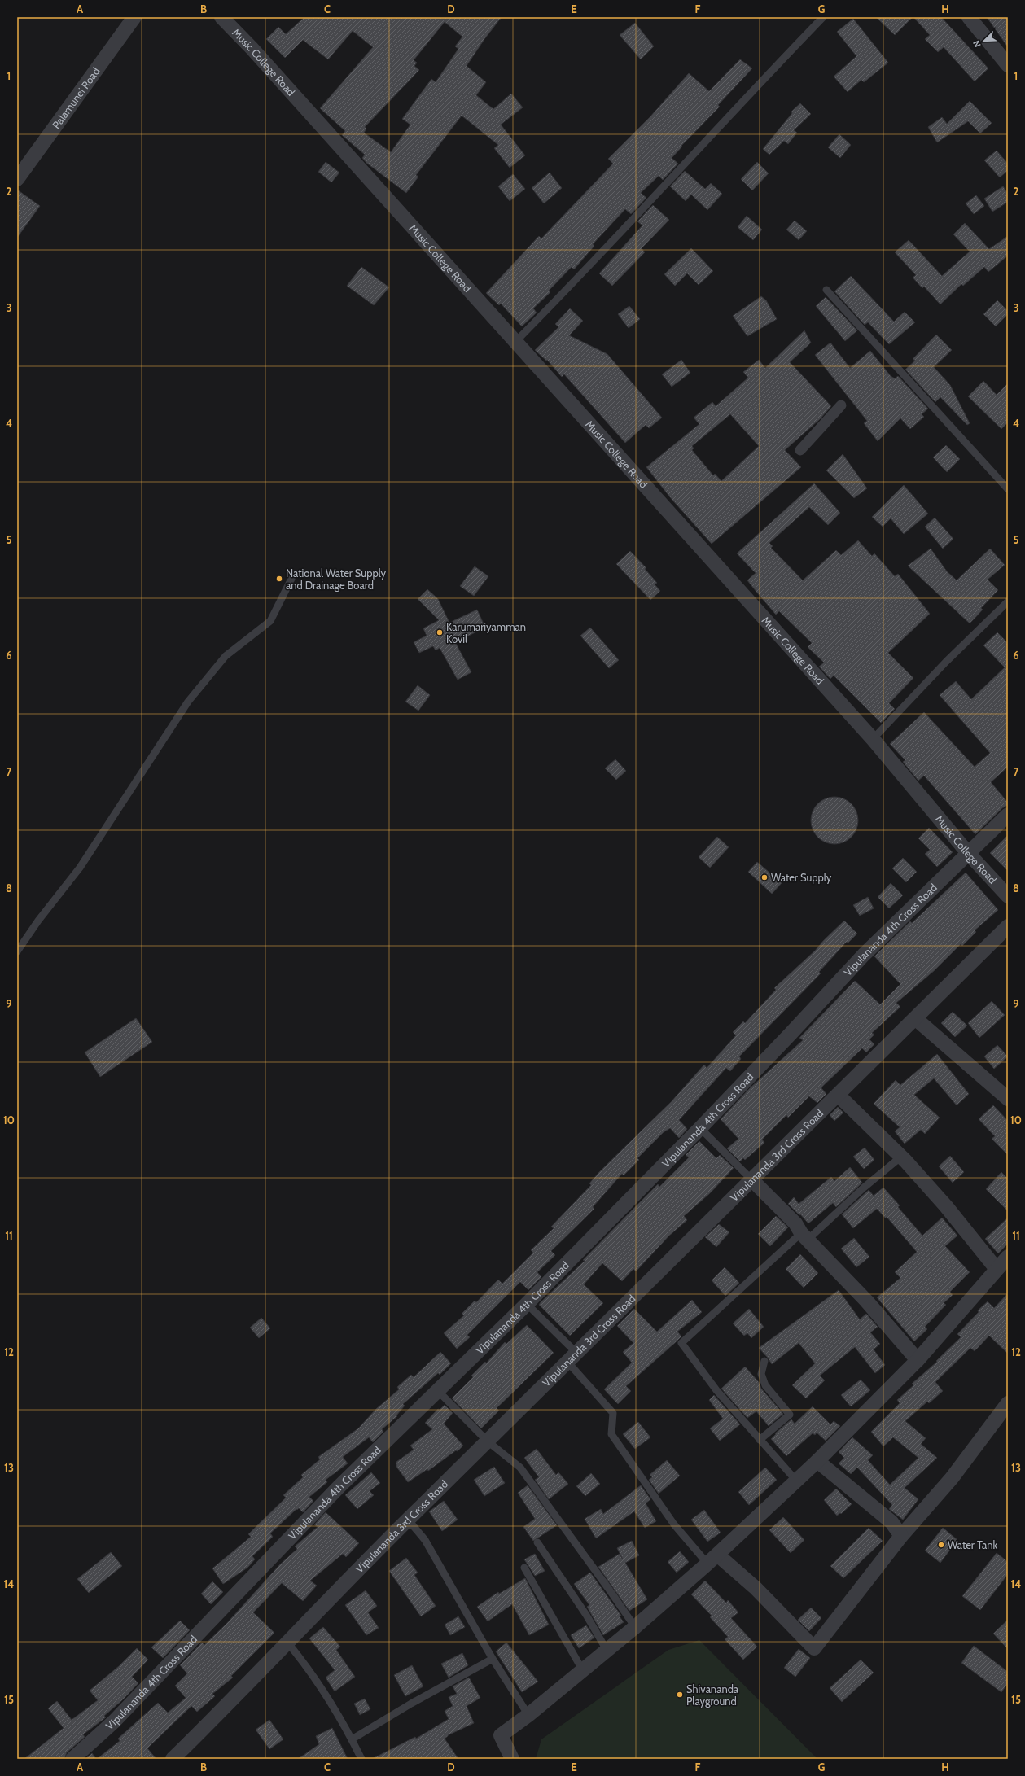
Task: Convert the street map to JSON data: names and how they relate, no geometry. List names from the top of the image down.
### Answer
{
  "streets": {
    "street": [
      "Music College Road",
      "Palamunei Road",
      "Vipulananda 4th Cross Road",
      "Vipulananda 3rd Cross Road"
    ]
  },
  "crossings": [
    ["Music College Road", "Vipulananda 4th Cross Road"]
  ],
  "places": [
    "National Water Supply and Drainage Board",
    "Karumariyamman Kovil",
    "Water Supply",
    "Water Tank",
    "Shivananda Playground"
  ],
  "north": "bottom left",
  "grid": {
    "columns": [
      "A",
      "B",
      "C",
      "D",
      "E",
      "F",
      "G",
      "H"
    ],
    "rows": [
      "1",
      "2",
      "3",
      "4",
      "5",
      "6",
      "7",
      "8",
      "9",
      "10",
      "11",
      "12",
      "13",
      "14",
      "15"
    ]
  }
}
